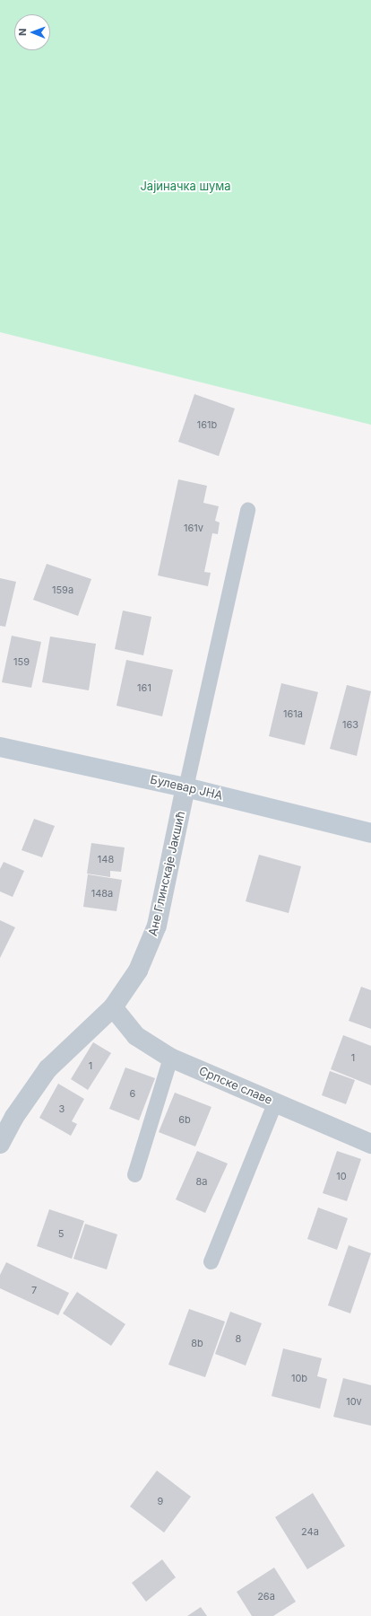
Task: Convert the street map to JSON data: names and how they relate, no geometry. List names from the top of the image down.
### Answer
{
  "streets": {
    "main road": ["Булевар ЈНА"],
    "street": ["Ане Глинскаје Јакшић", "Српске славе"]
  },
  "crossings": [
    ["Булевар ЈНА", "Ане Глинскаје Јакшић"],
    ["Ане Глинскаје Јакшић", "Српске славе"]
  ],
  "parks": ["Јајиначка шума"],
  "house_numbers": [
    "161b",
    "161v",
    "159a",
    "159",
    "161",
    "161a",
    "163",
    "148",
    "148a",
    "1",
    "1",
    "6",
    "3",
    "6b",
    "10",
    "8a",
    "5",
    "7",
    "8",
    "8b",
    "10b",
    "10v",
    "9",
    "24a",
    "26a"
  ],
  "north": "left"
}
